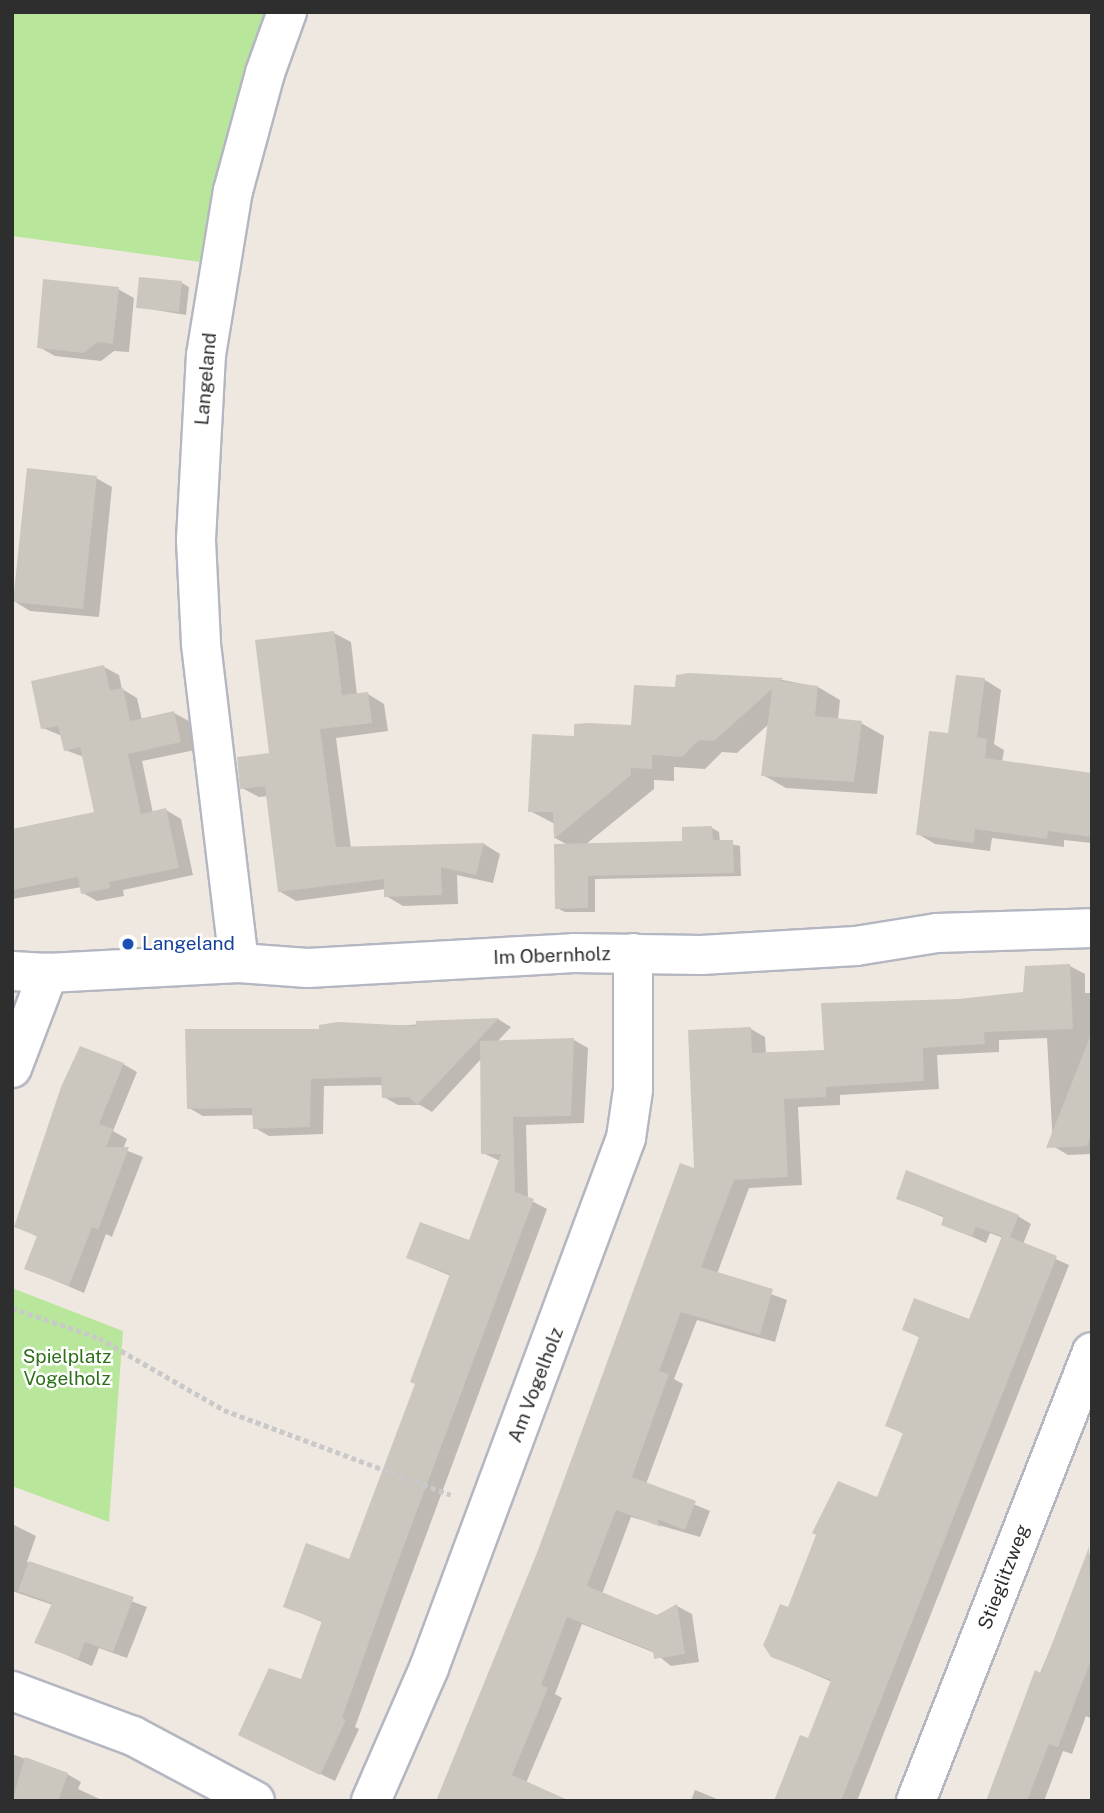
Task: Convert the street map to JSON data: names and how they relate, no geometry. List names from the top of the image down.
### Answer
{
  "streets": {
    "street": [
      "Langeland",
      "Im Obernholz",
      "Am Vogelholz",
      "Stieglitzweg"
    ]
  },
  "crossings": [
    ["Langeland", "Im Obernholz"],
    ["Im Obernholz", "Am Vogelholz"]
  ],
  "parks": ["Spielplatz Vogelholz"],
  "places": ["Langeland"]
}
